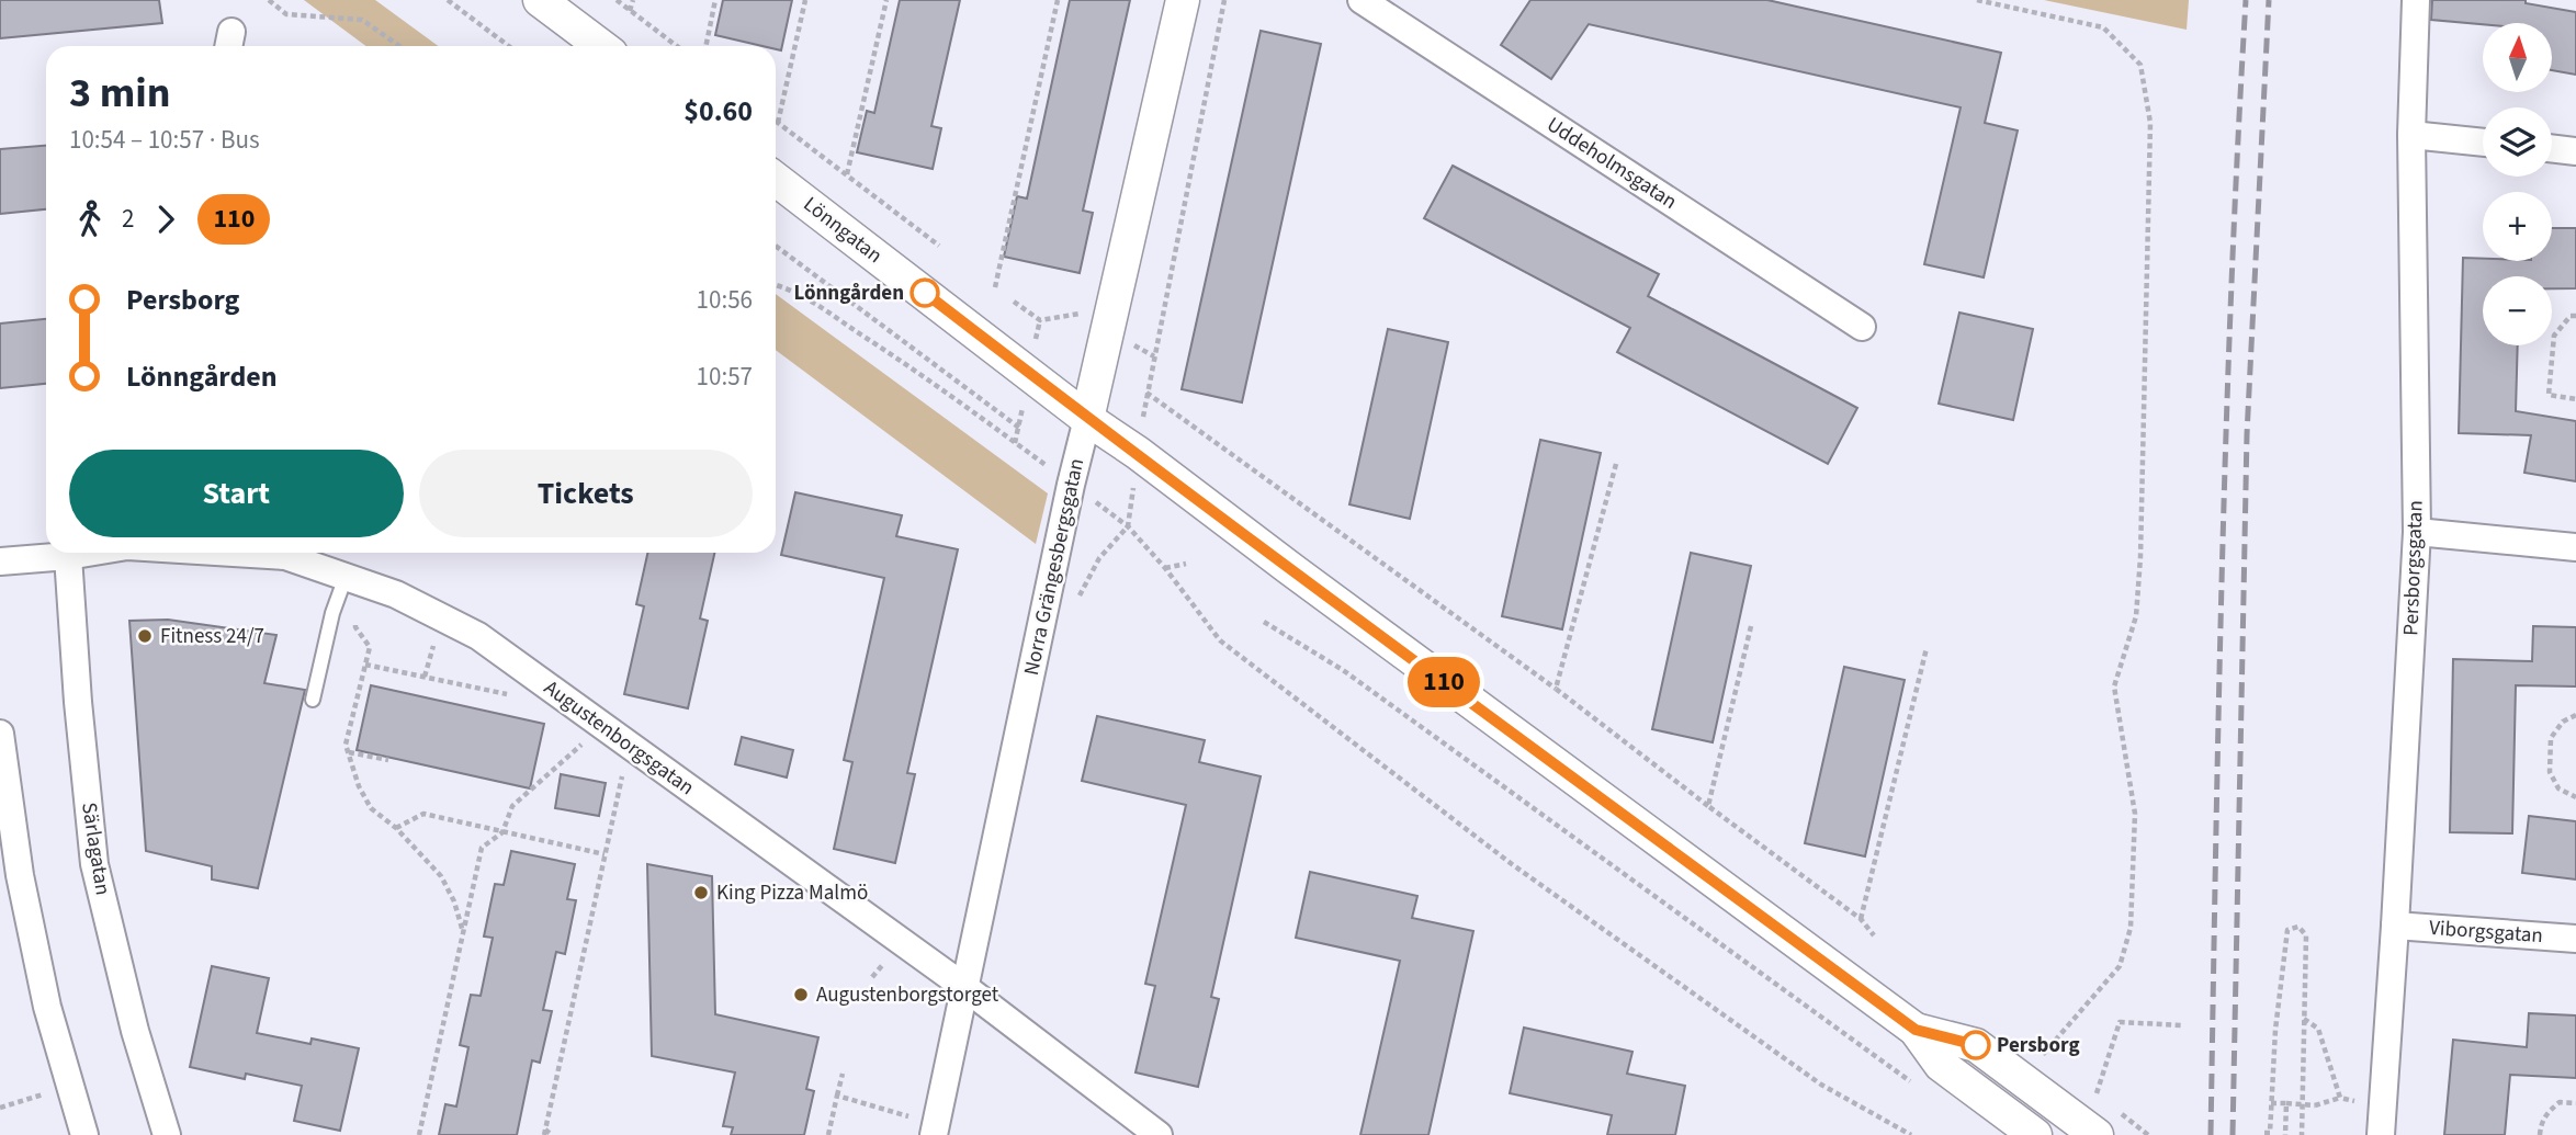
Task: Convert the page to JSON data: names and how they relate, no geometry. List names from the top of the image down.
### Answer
{
  "streets": {
    "street": [
      "Uddeholmsgatan",
      "Lönngatan",
      "Norra Grängesbergsgatan",
      "Persborgsgatan",
      "Augustenborgsgatan",
      "Särlagatan",
      "Viborgsgatan"
    ]
  },
  "crossings": [
    ["Lönngatan", "Norra Grängesbergsgatan"],
    ["Norra Grängesbergsgatan", "Augustenborgsgatan"],
    ["Persborgsgatan", "Viborgsgatan"],
    ["Augustenborgsgatan", "Särlagatan"]
  ],
  "places": [
    "Lönngården",
    "Fitness 24/7",
    "King Pizza Malmö",
    "Augustenborgstorget",
    "Persborg"
  ],
  "lines": ["bus line 110"],
  "north": "top",
  "page": {
    "on_map": "110",
    "map_buttons": ["+", "−"],
    "heading": ["3 min", "10:54 – 10:57 · Bus", "$0.60"],
    "legs": ["2", "110"],
    "list": [
      {
        "name": "Persborg",
        "value": "10:56"
      },
      {
        "name": "Lönngården",
        "value": "10:57"
      }
    ],
    "buttons": ["Start", "Tickets"]
  }
}
